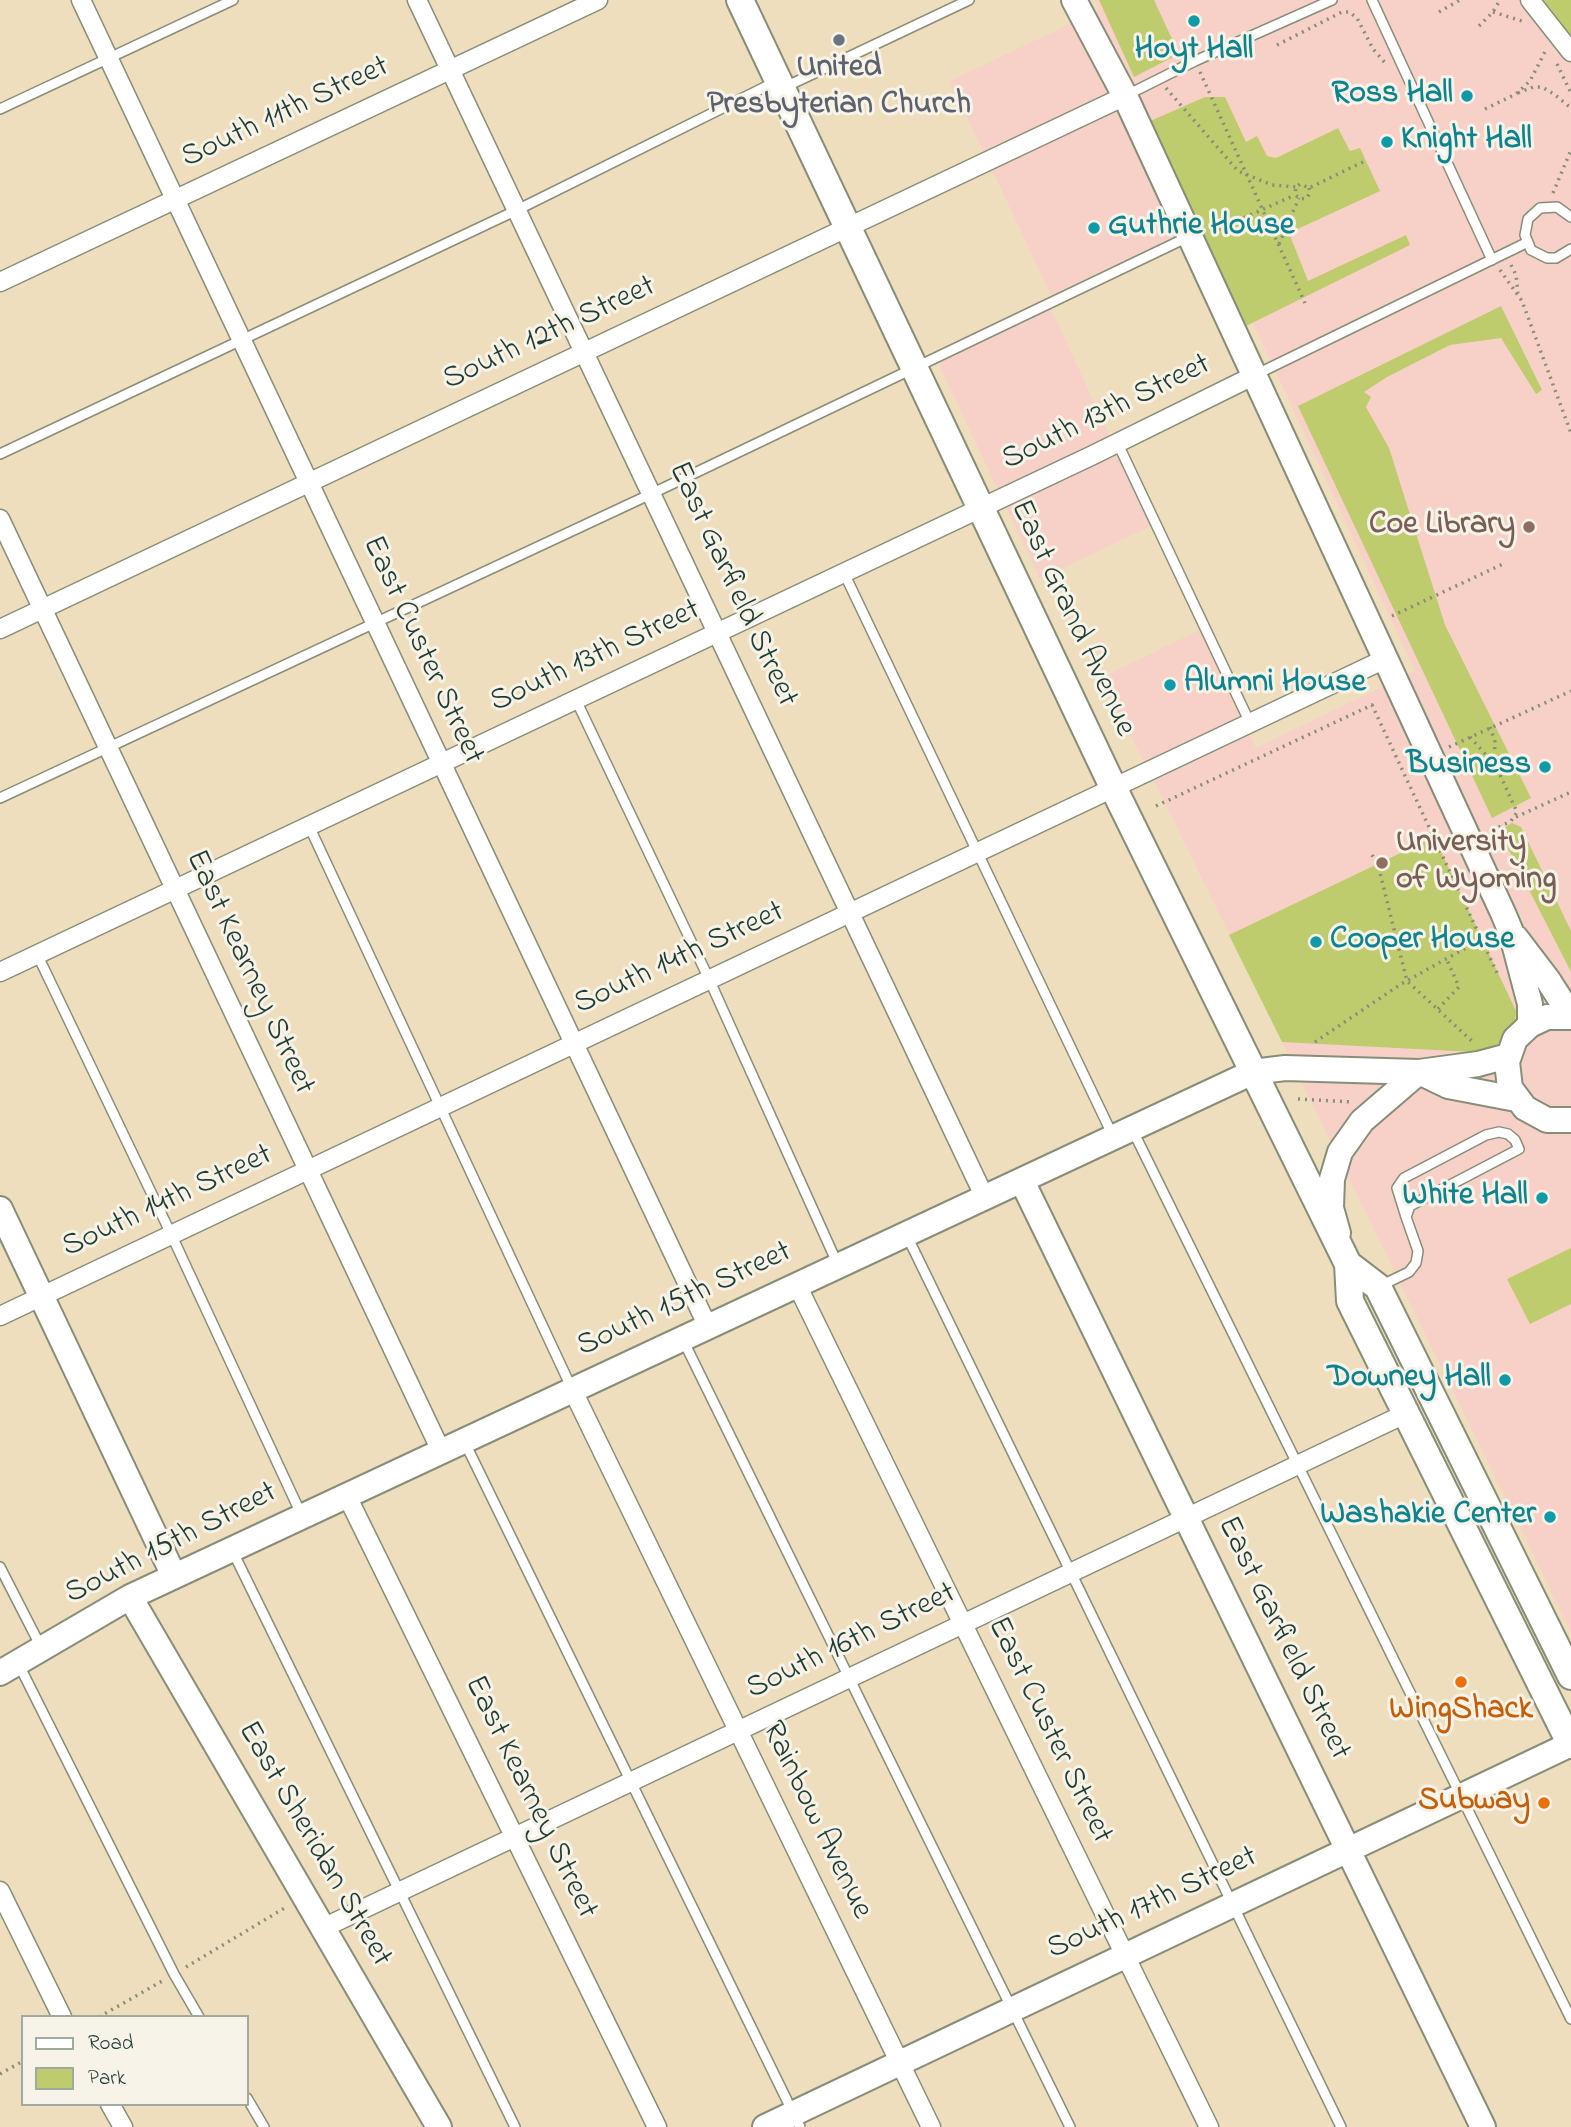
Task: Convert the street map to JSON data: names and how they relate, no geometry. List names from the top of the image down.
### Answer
{
  "streets": {
    "main road": ["East Grand Avenue"],
    "street": [
      "South 11th Street",
      "South 12th Street",
      "South 13th Street",
      "East Garfield Street",
      "East Custer Street",
      "South 14th Street",
      "East Kearney Street",
      "South 15th Street",
      "South 16th Street",
      "Rainbow Avenue",
      "East Sheridan Street",
      "South 17th Street"
    ]
  },
  "crossings": [
    ["South 11th Street", "East Garfield Street"],
    ["South 11th Street", "East Custer Street"],
    ["South 12th Street", "East Garfield Street"],
    ["South 12th Street", "East Grand Avenue"],
    ["South 12th Street", "East Custer Street"],
    ["South 12th Street", "East Kearney Street"],
    ["South 13th Street", "East Garfield Street"],
    ["South 13th Street", "East Grand Avenue"],
    ["South 13th Street", "East Custer Street"],
    ["South 13th Street", "East Kearney Street"],
    ["East Garfield Street", "South 14th Street"],
    ["East Garfield Street", "South 15th Street"],
    ["East Garfield Street", "South 16th Street"],
    ["East Garfield Street", "South 17th Street"],
    ["East Grand Avenue", "South 14th Street"],
    ["East Grand Avenue", "South 15th Street"],
    ["East Grand Avenue", "South 16th Street"],
    ["East Grand Avenue", "South 17th Street"],
    ["East Custer Street", "South 14th Street"],
    ["East Custer Street", "South 15th Street"],
    ["East Custer Street", "South 16th Street"],
    ["East Custer Street", "South 17th Street"],
    ["South 14th Street", "East Kearney Street"],
    ["East Kearney Street", "South 15th Street"],
    ["East Kearney Street", "South 16th Street"],
    ["South 15th Street", "Rainbow Avenue"],
    ["South 15th Street", "East Sheridan Street"],
    ["South 16th Street", "Rainbow Avenue"],
    ["South 16th Street", "East Sheridan Street"],
    ["Rainbow Avenue", "South 17th Street"]
  ],
  "places": [
    "Hoyt Hall",
    "United Presbyterian Church",
    "Ross Hall",
    "Knight Hall",
    "Guthrie House",
    "Coe Library",
    "Alumni House",
    "Business",
    "University of Wyoming",
    "Cooper House",
    "White Hall",
    "Downey Hall",
    "Washakie Center",
    "WingShack",
    "Subway"
  ],
  "legend": ["Road", "Park"]
}
